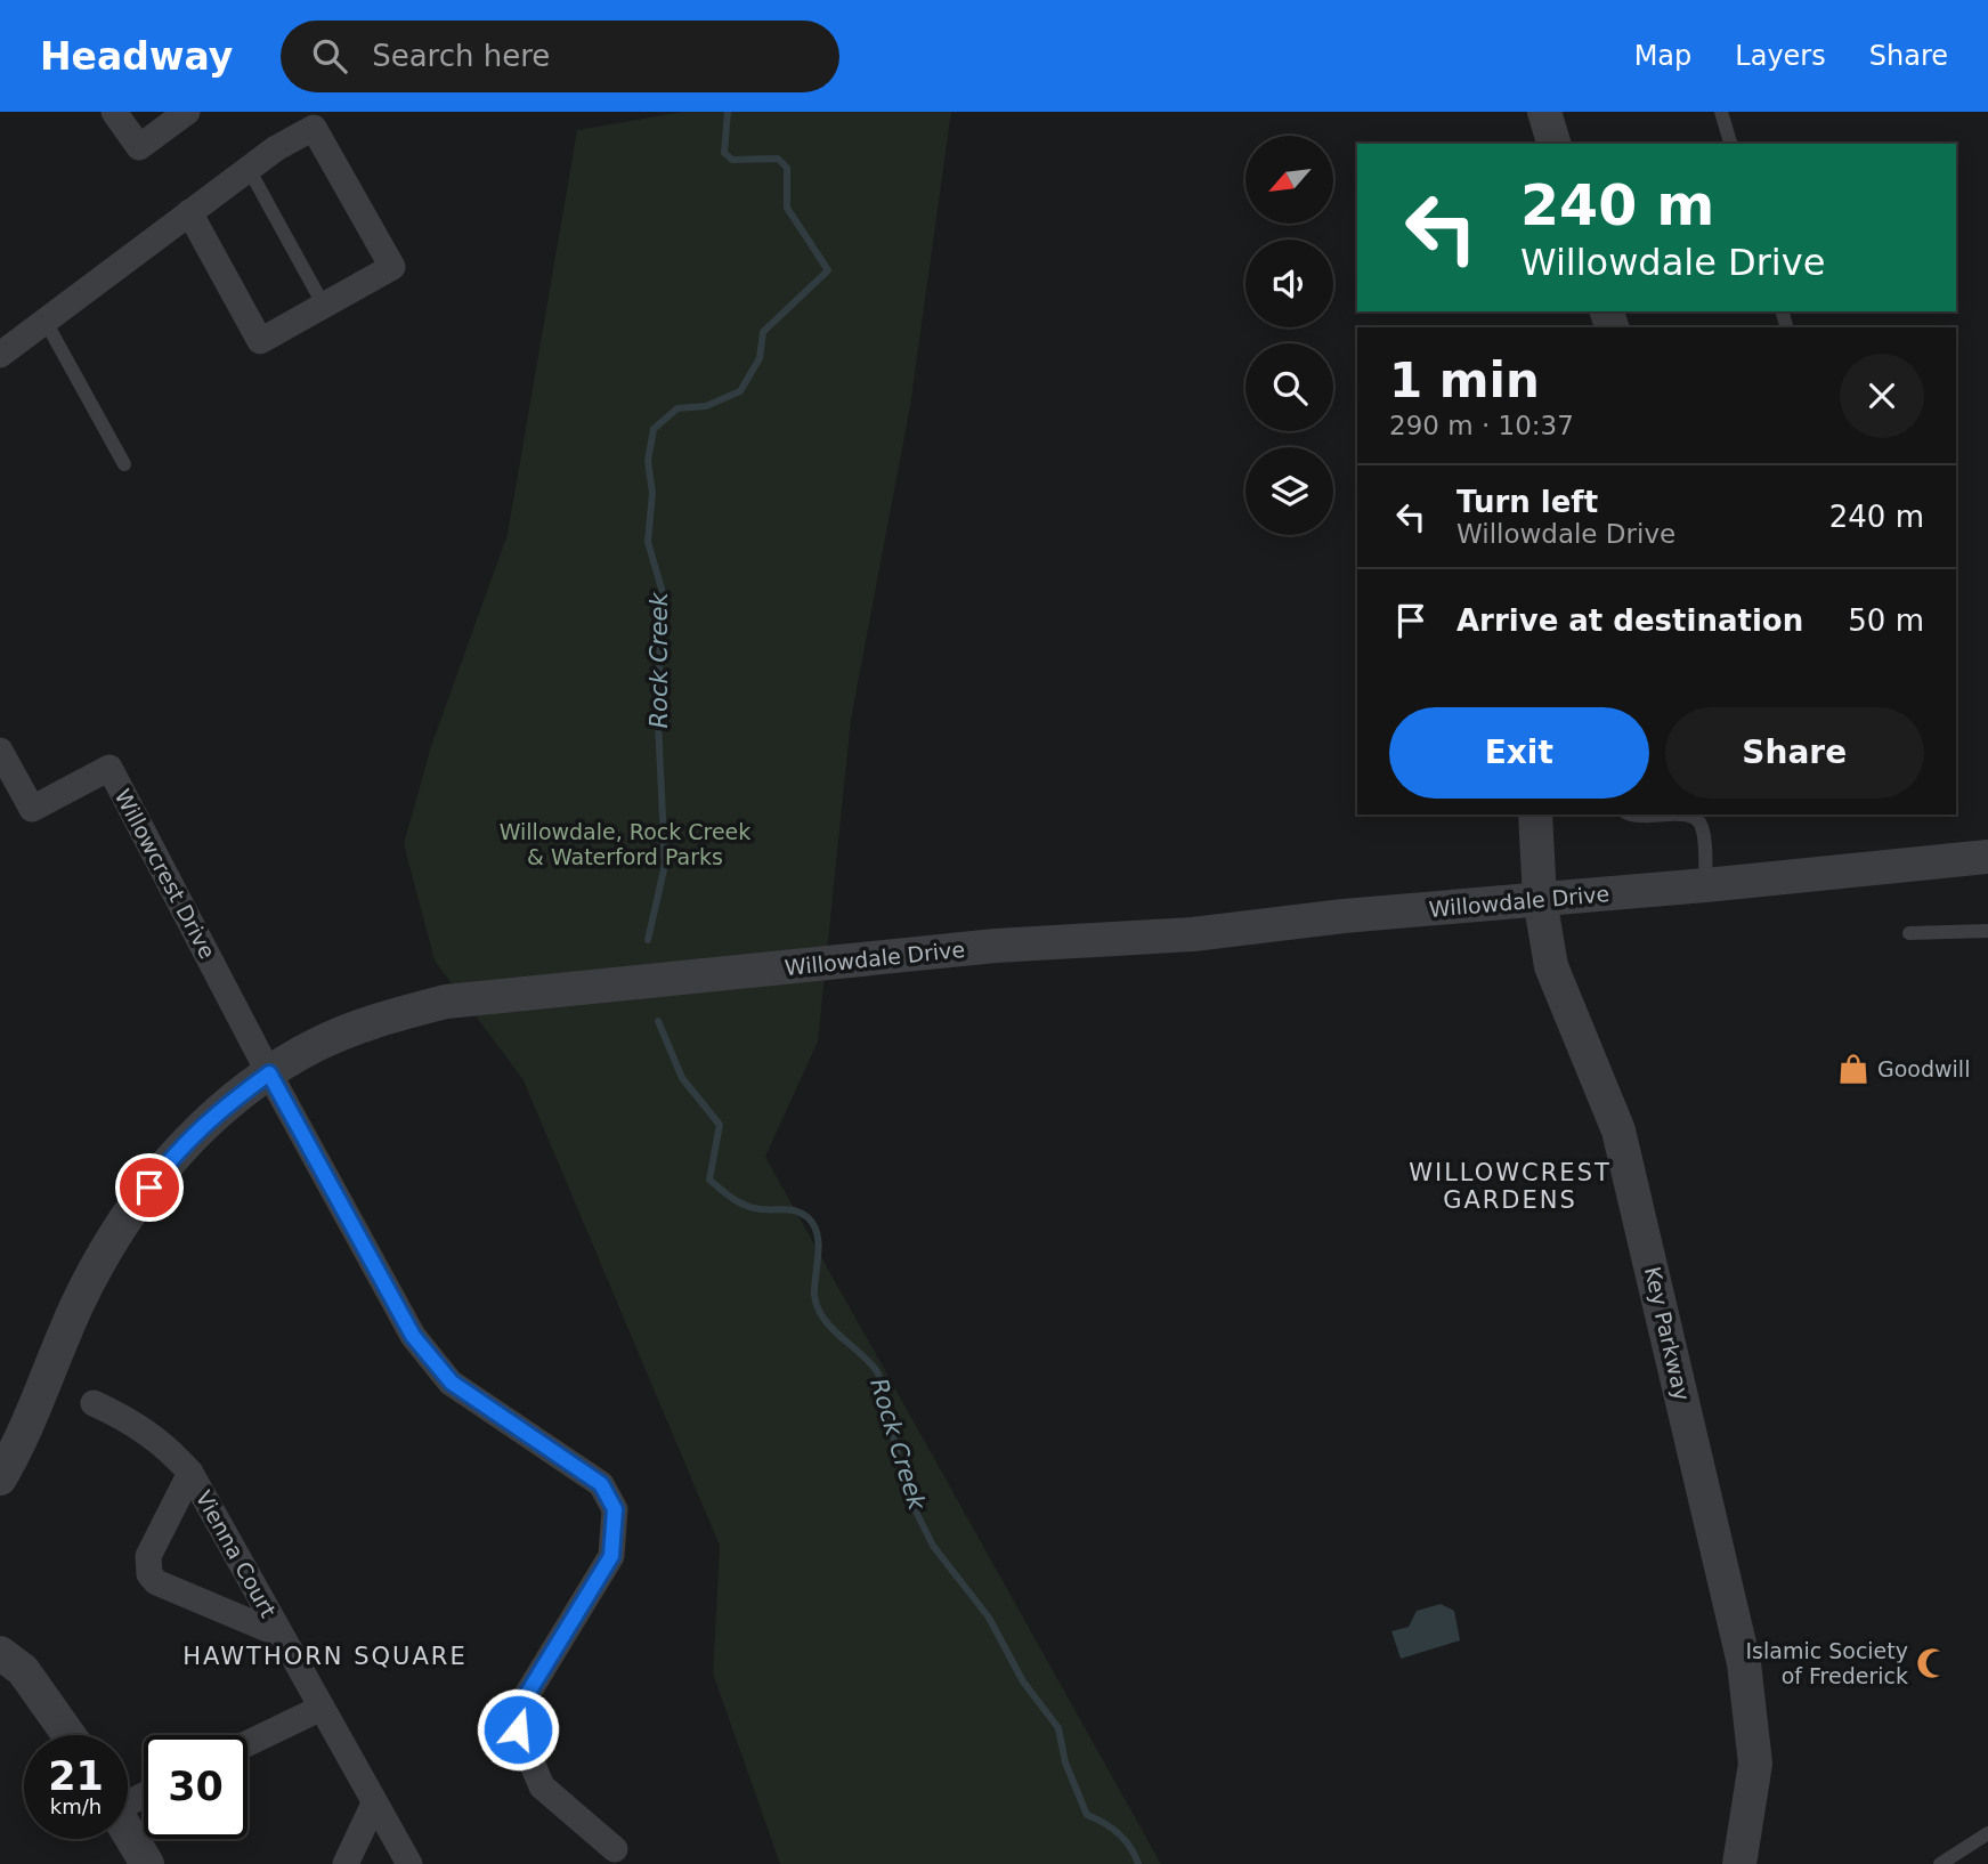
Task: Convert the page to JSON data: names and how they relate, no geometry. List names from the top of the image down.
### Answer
{
  "streets": {
    "street": [
      "Willowcrest Drive",
      "Willowdale Drive",
      "Key Parkway",
      "Vienna Court"
    ]
  },
  "crossings": [
    ["Willowcrest Drive", "Willowdale Drive"],
    ["Willowdale Drive", "Key Parkway"]
  ],
  "districts": ["WILLOWCREST GARDENS", "HAWTHORN SQUARE"],
  "water": ["Rock Creek"],
  "parks": ["Willowdale, Rock Creek & Waterford Parks"],
  "places": {
    "shop": ["Goodwill"],
    "mosque": ["Islamic Society of Frederick"]
  },
  "north": "bottom left",
  "page": {
    "header": "Headway",
    "search": "Search here",
    "nav": ["Map", "Layers", "Share"],
    "turn": ["240 m", "Willowdale Drive"],
    "heading": ["1 min", "290 m · 10:37"],
    "list": [
      {
        "name": "Turn left",
        "note": "Willowdale Drive",
        "value": "240 m"
      },
      {
        "name": "Arrive at destination",
        "value": "50 m"
      }
    ],
    "buttons": ["Exit", "Share"],
    "speed": "21 km/h",
    "limit": "30"
  }
}
